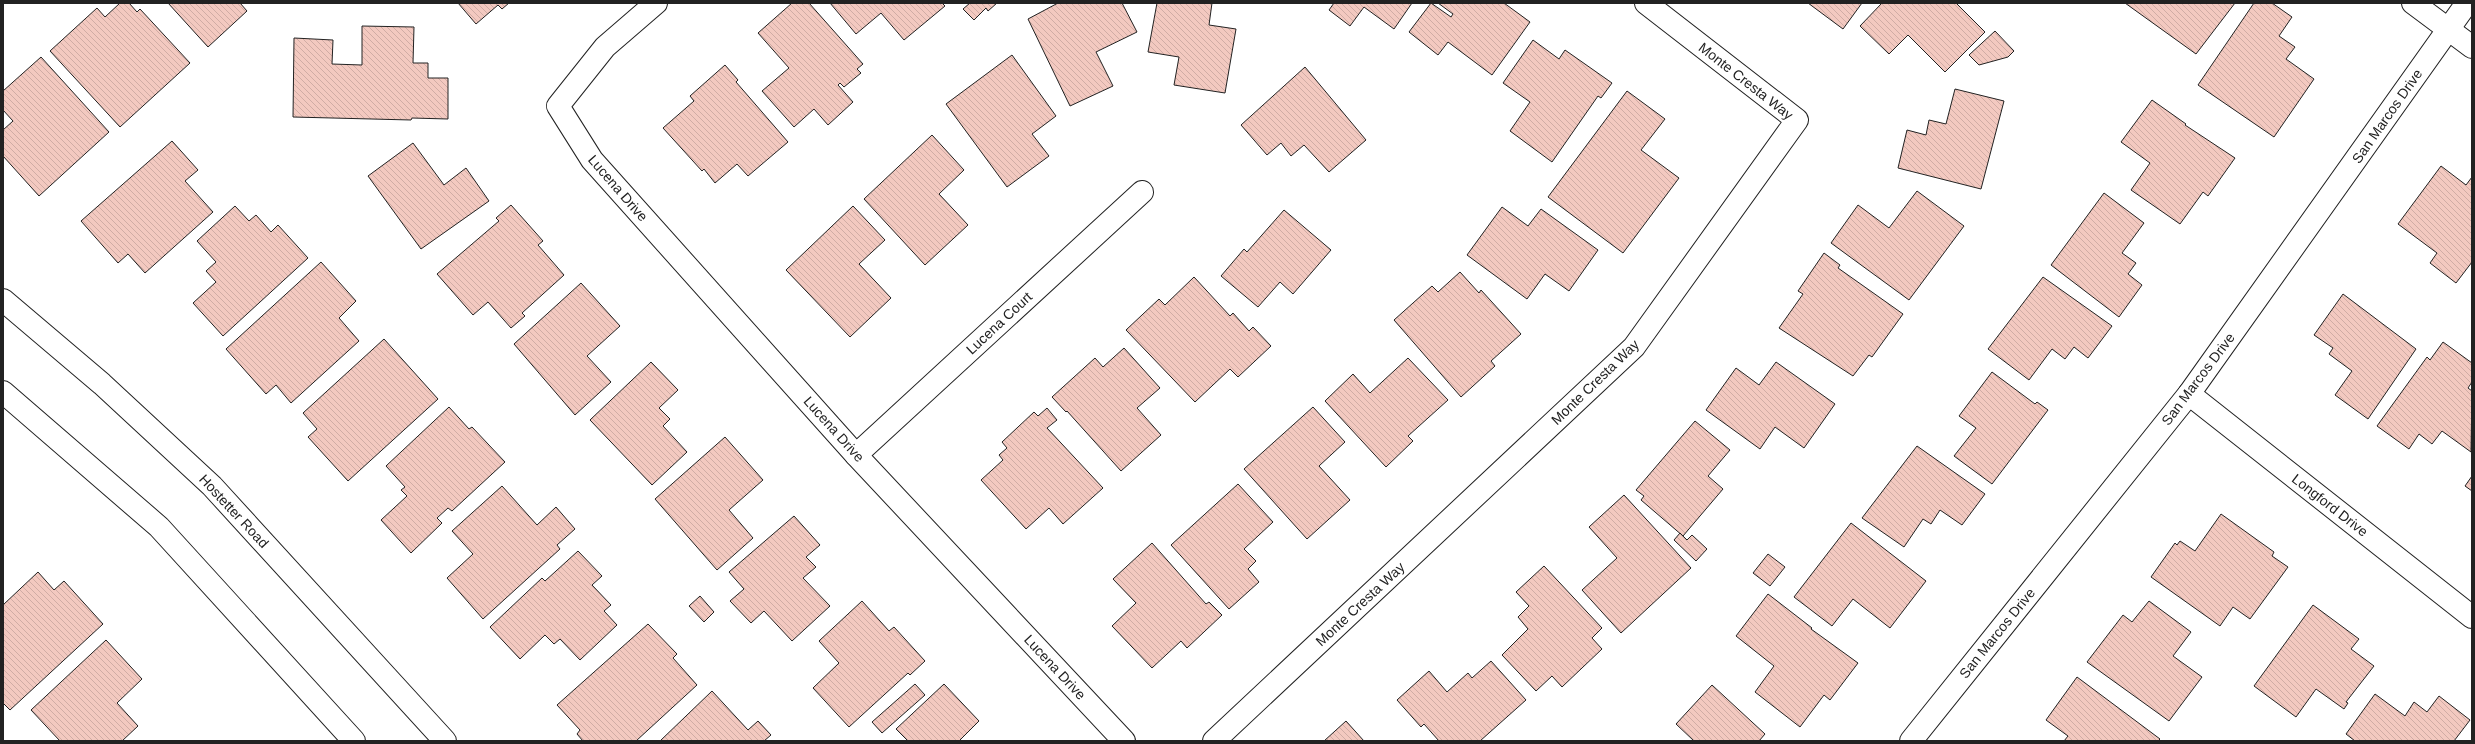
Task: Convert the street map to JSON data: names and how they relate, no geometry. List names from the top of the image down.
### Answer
{
  "streets": {
    "street": [
      "Monte Cresta Way",
      "San Marcos Drive",
      "Lucena Drive",
      "Lucena Court",
      "Longford Drive",
      "Hostetter Road"
    ]
  },
  "crossings": [
    ["San Marcos Drive", "Longford Drive"],
    ["Lucena Drive", "Lucena Court"]
  ]
}
